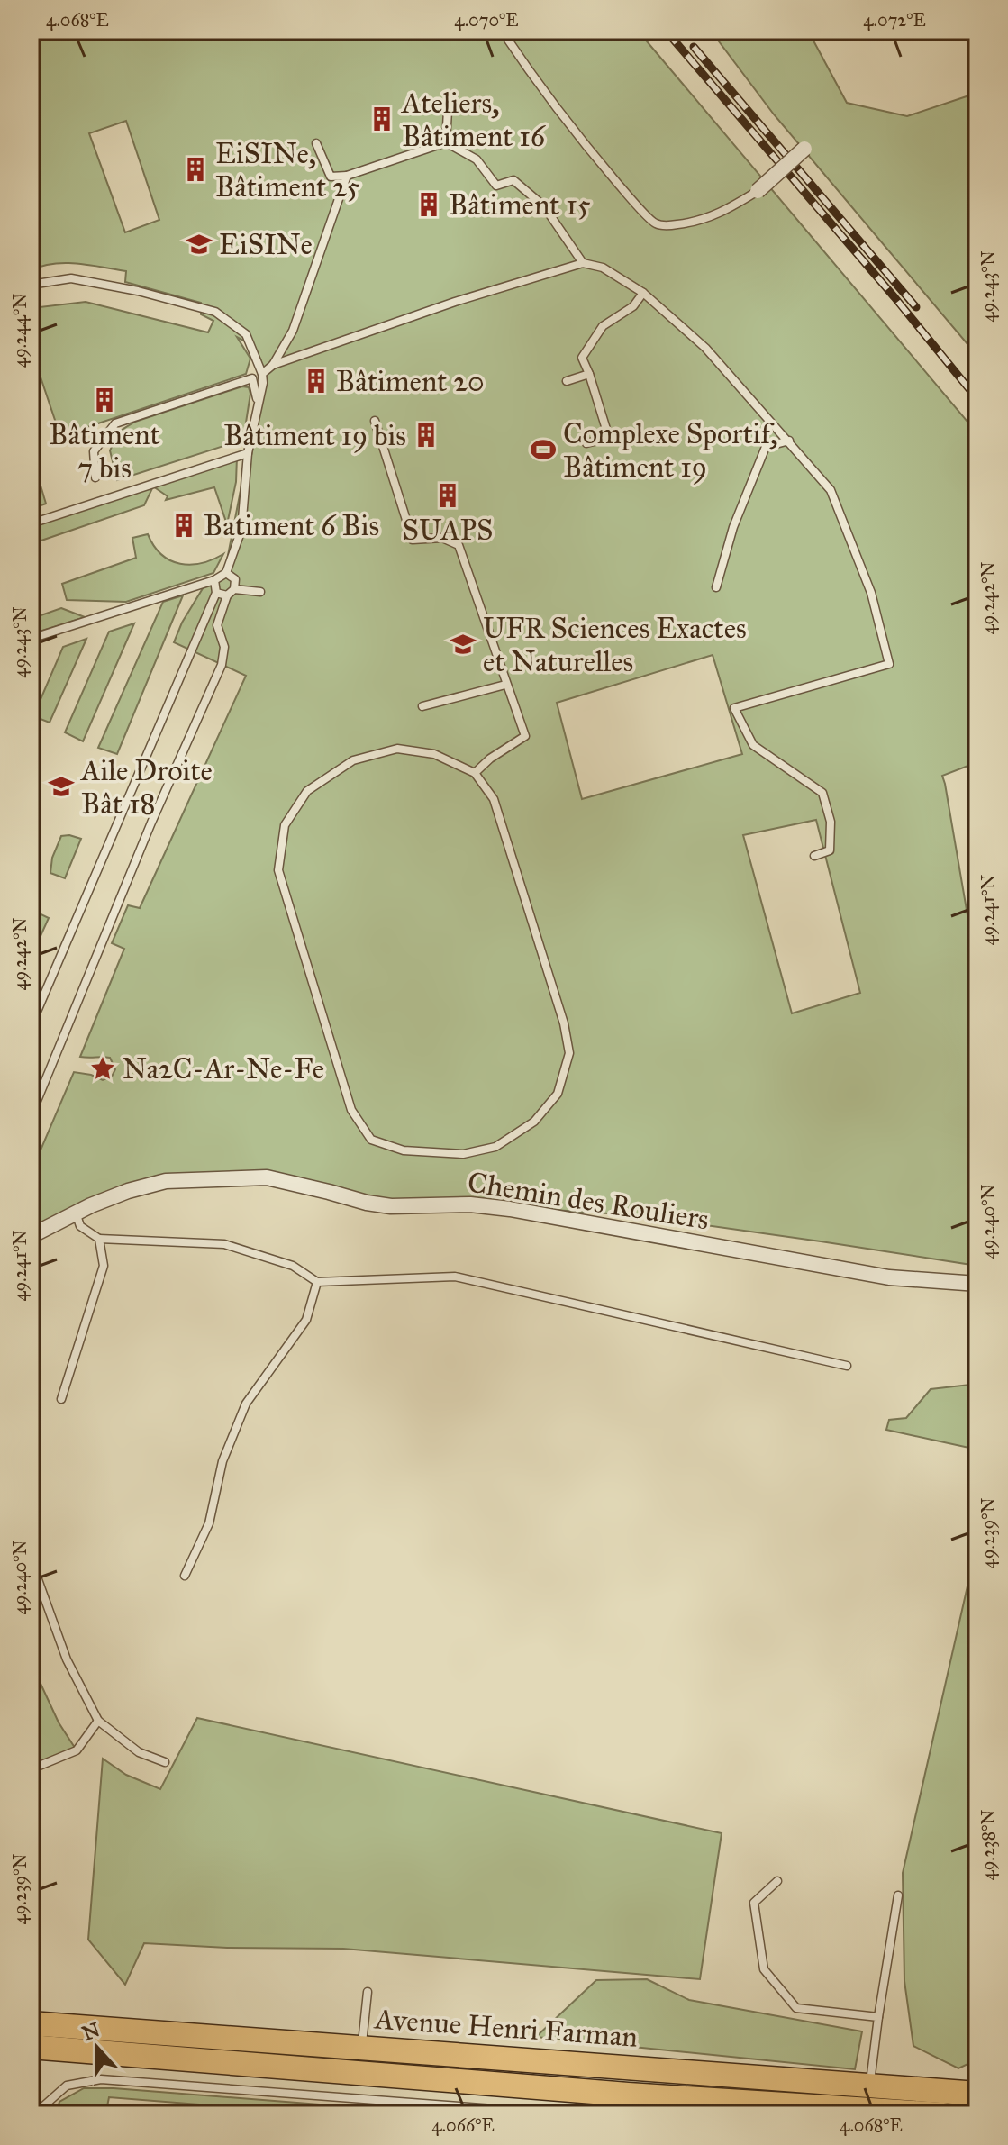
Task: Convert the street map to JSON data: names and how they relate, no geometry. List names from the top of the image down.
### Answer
{
  "streets": {
    "main road": ["Avenue Henri Farman"],
    "street": ["Chemin des Rouliers"]
  },
  "places": {
    "building": [
      "Ateliers, Bâtiment 16",
      "EiSINe, Bâtiment 25",
      "Bâtiment 15",
      "Bâtiment 20",
      "Bâtiment 7 bis",
      "Bâtiment 19 bis",
      "SUAPS",
      "Batiment 6 Bis"
    ],
    "school or university": ["EiSINe", "UFR Sciences Exactes et Naturelles", "Aile Droite Bât 18"],
    "sports": ["Complexe Sportif, Bâtiment 19"],
    "place": ["Na2C-Ar-Ne-Fe"]
  },
  "north": "top",
  "coordinates": [
    "4.068°E",
    "4.070°E",
    "4.072°E",
    "49.243°N",
    "49.244°N",
    "49.242°N",
    "49.241°N",
    "49.240°N",
    "49.239°N",
    "49.238°N",
    "4.066°E"
  ]
}
